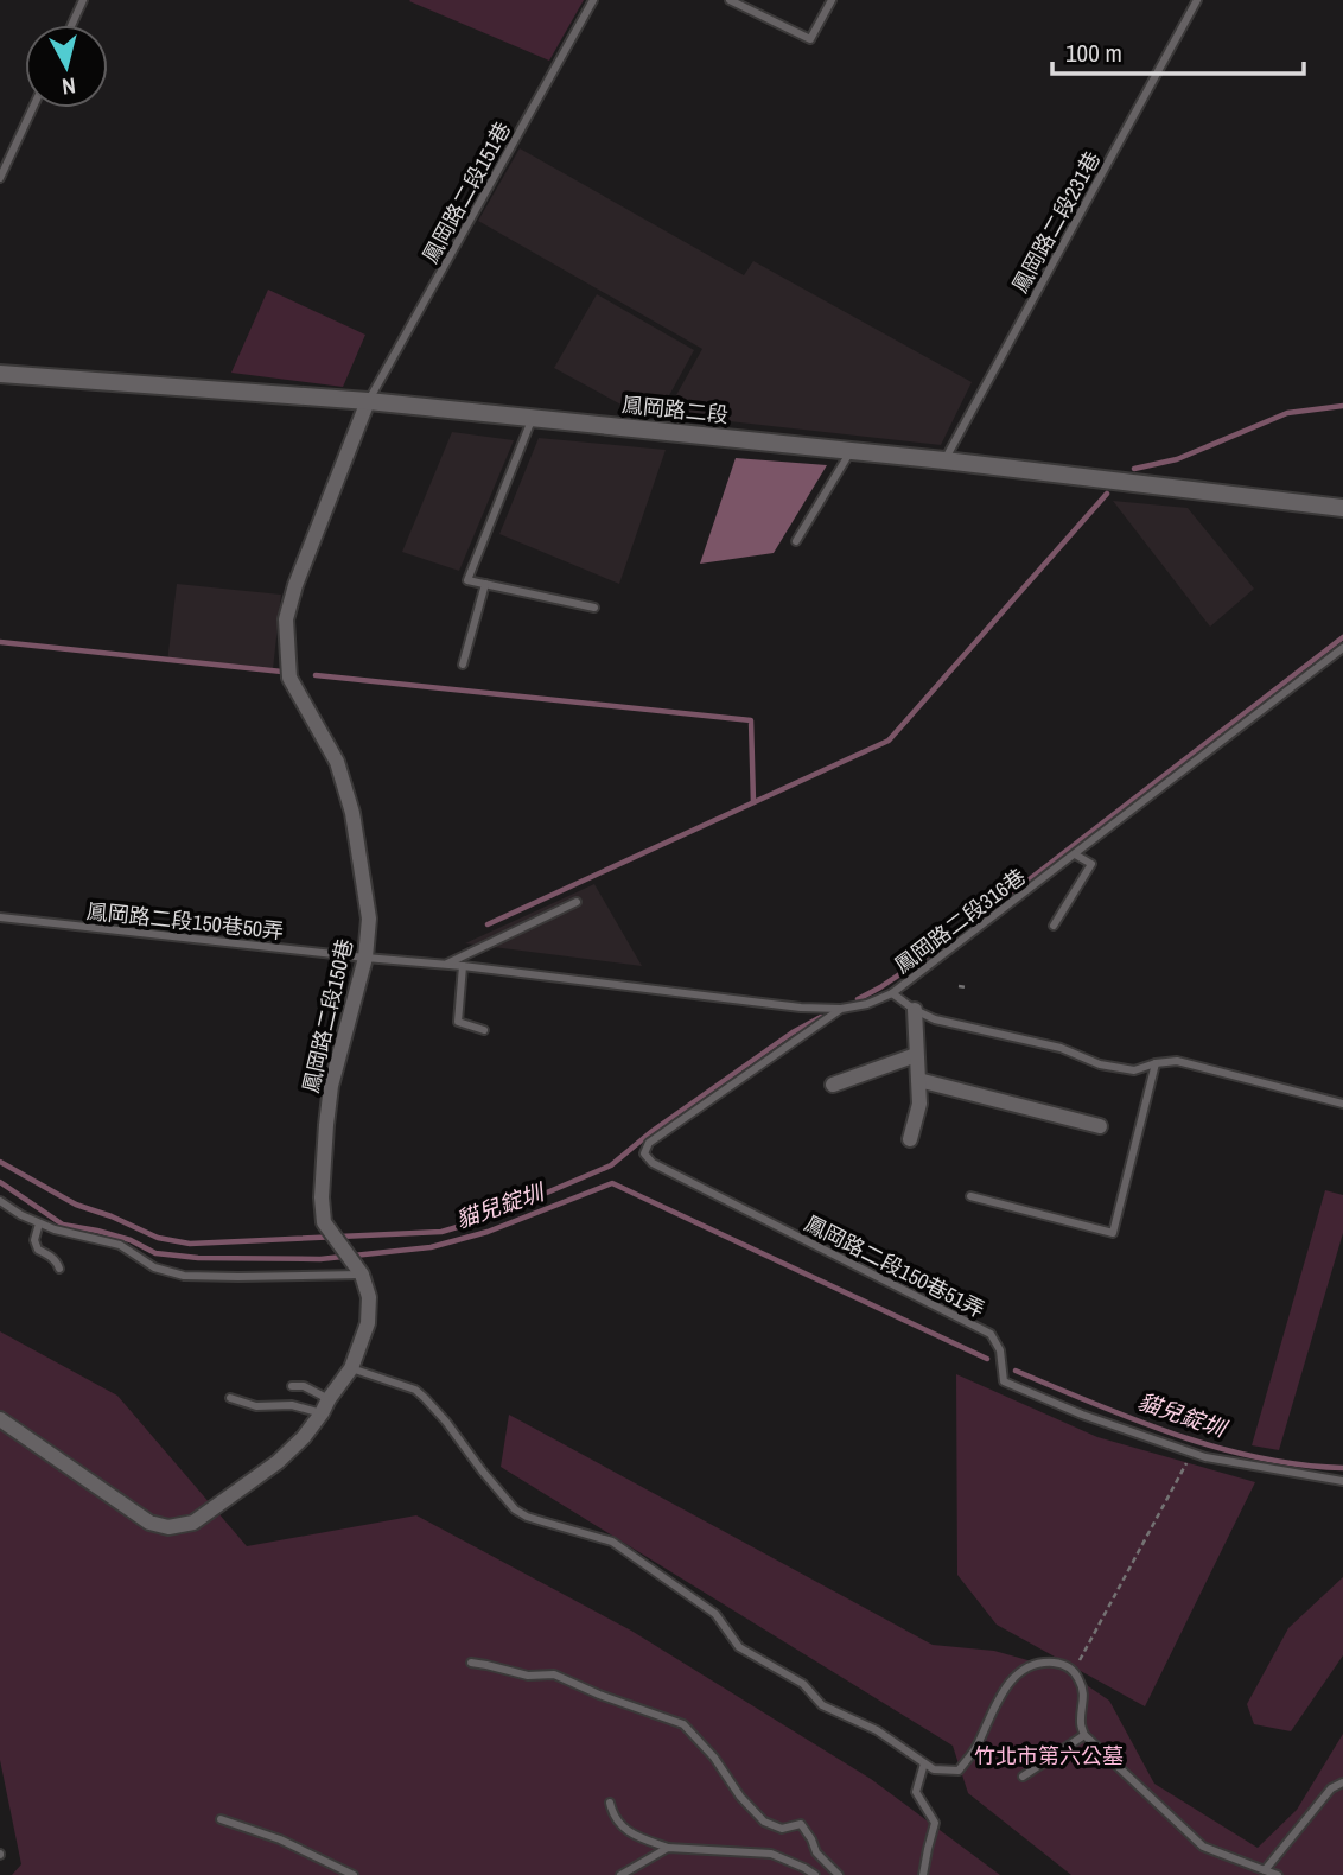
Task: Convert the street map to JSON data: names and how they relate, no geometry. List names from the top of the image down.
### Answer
{
  "streets": {
    "street": ["鳳岡路二段", "鳳岡路二段150巷"],
    "lane": [
      "鳳岡路二段151巷",
      "鳳岡路二段231巷",
      "鳳岡路二段150巷50弄",
      "鳳岡路二段316巷",
      "鳳岡路二段150巷51弄"
    ]
  },
  "crossings": [
    ["鳳岡路二段151巷", "鳳岡路二段"],
    ["鳳岡路二段151巷", "鳳岡路二段150巷"],
    ["鳳岡路二段231巷", "鳳岡路二段"],
    ["鳳岡路二段", "鳳岡路二段150巷"],
    ["鳳岡路二段150巷50弄", "鳳岡路二段150巷"],
    ["鳳岡路二段150巷50弄", "鳳岡路二段150巷51弄"],
    ["鳳岡路二段316巷", "鳳岡路二段150巷51弄"],
    ["鳳岡路二段150巷", "鳳岡路二段150巷51弄"]
  ],
  "water": ["貓兒錠圳"],
  "parks": ["竹北市第六公墓"],
  "scale_bar": "100 m",
  "north": "bottom"
}
